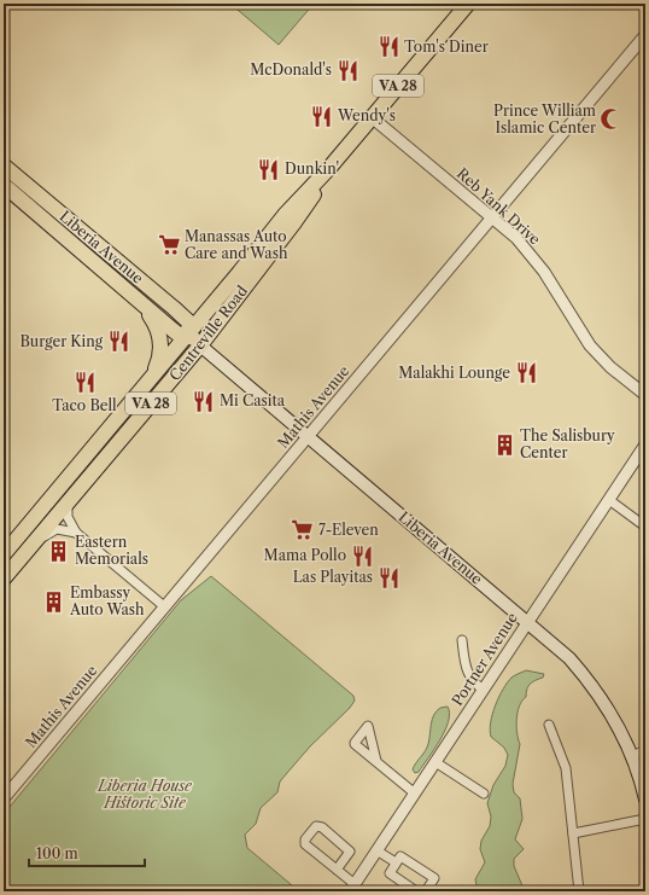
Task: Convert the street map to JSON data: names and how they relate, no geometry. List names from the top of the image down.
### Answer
{
  "streets": {
    "highway": ["VA 28", "Liberia Avenue", "Centreville Road"],
    "street": ["Reb Yank Drive", "Mathis Avenue", "Portner Avenue"]
  },
  "crossings": [
    ["Reb Yank Drive", "Centreville Road"],
    ["Reb Yank Drive", "Mathis Avenue"],
    ["Liberia Avenue", "Centreville Road"],
    ["Liberia Avenue", "Mathis Avenue"],
    ["Liberia Avenue", "Portner Avenue"]
  ],
  "parks": ["Liberia House Historic Site"],
  "places": {
    "restaurant": [
      "Tom's Diner",
      "McDonald's",
      "Wendy's",
      "Dunkin'",
      "Burger King",
      "Malakhi Lounge",
      "Taco Bell",
      "Mi Casita",
      "Mama Pollo",
      "Las Playitas"
    ],
    "mosque": ["Prince William Islamic Center"],
    "supermarket": ["Manassas Auto Care and Wash", "7-Eleven"],
    "building": ["The Salisbury Center", "Eastern Memorials", "Embassy Auto Wash"]
  },
  "scale_bar": "100 m"
}
